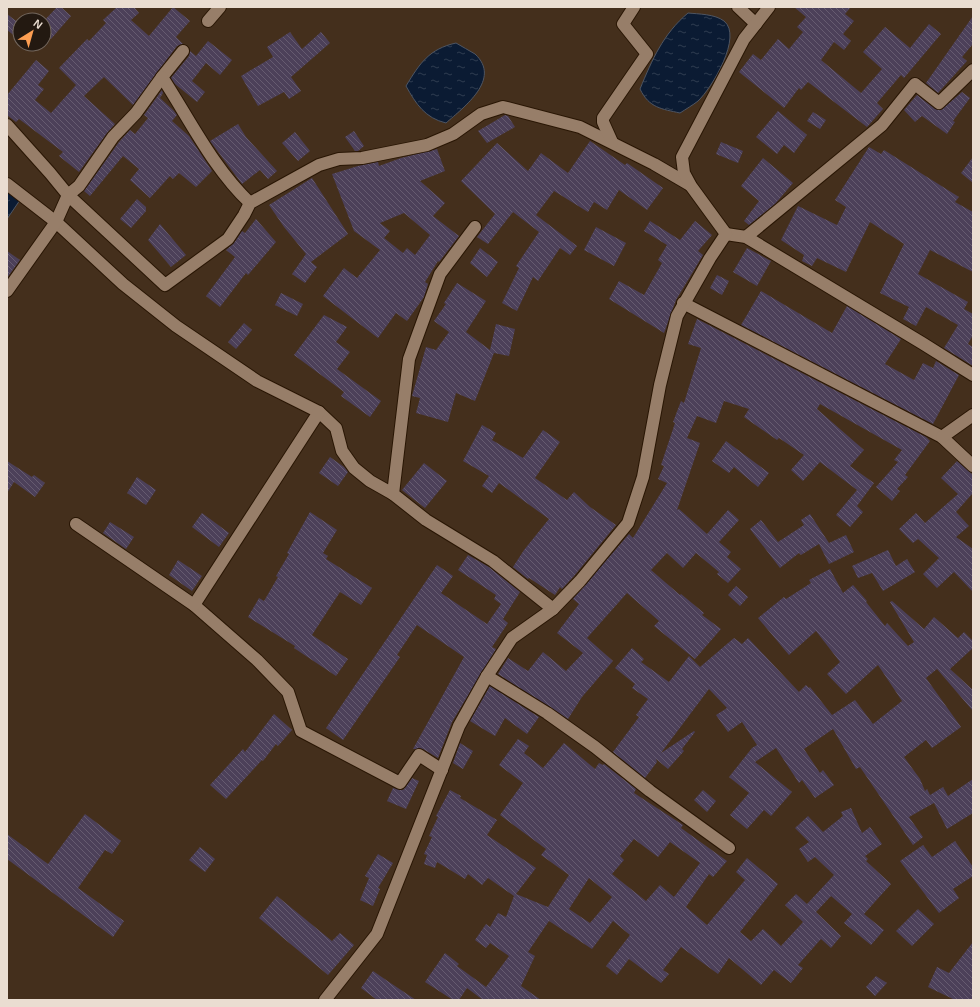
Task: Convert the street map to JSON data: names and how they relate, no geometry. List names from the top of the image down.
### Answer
{
  "north": "top right"
}
